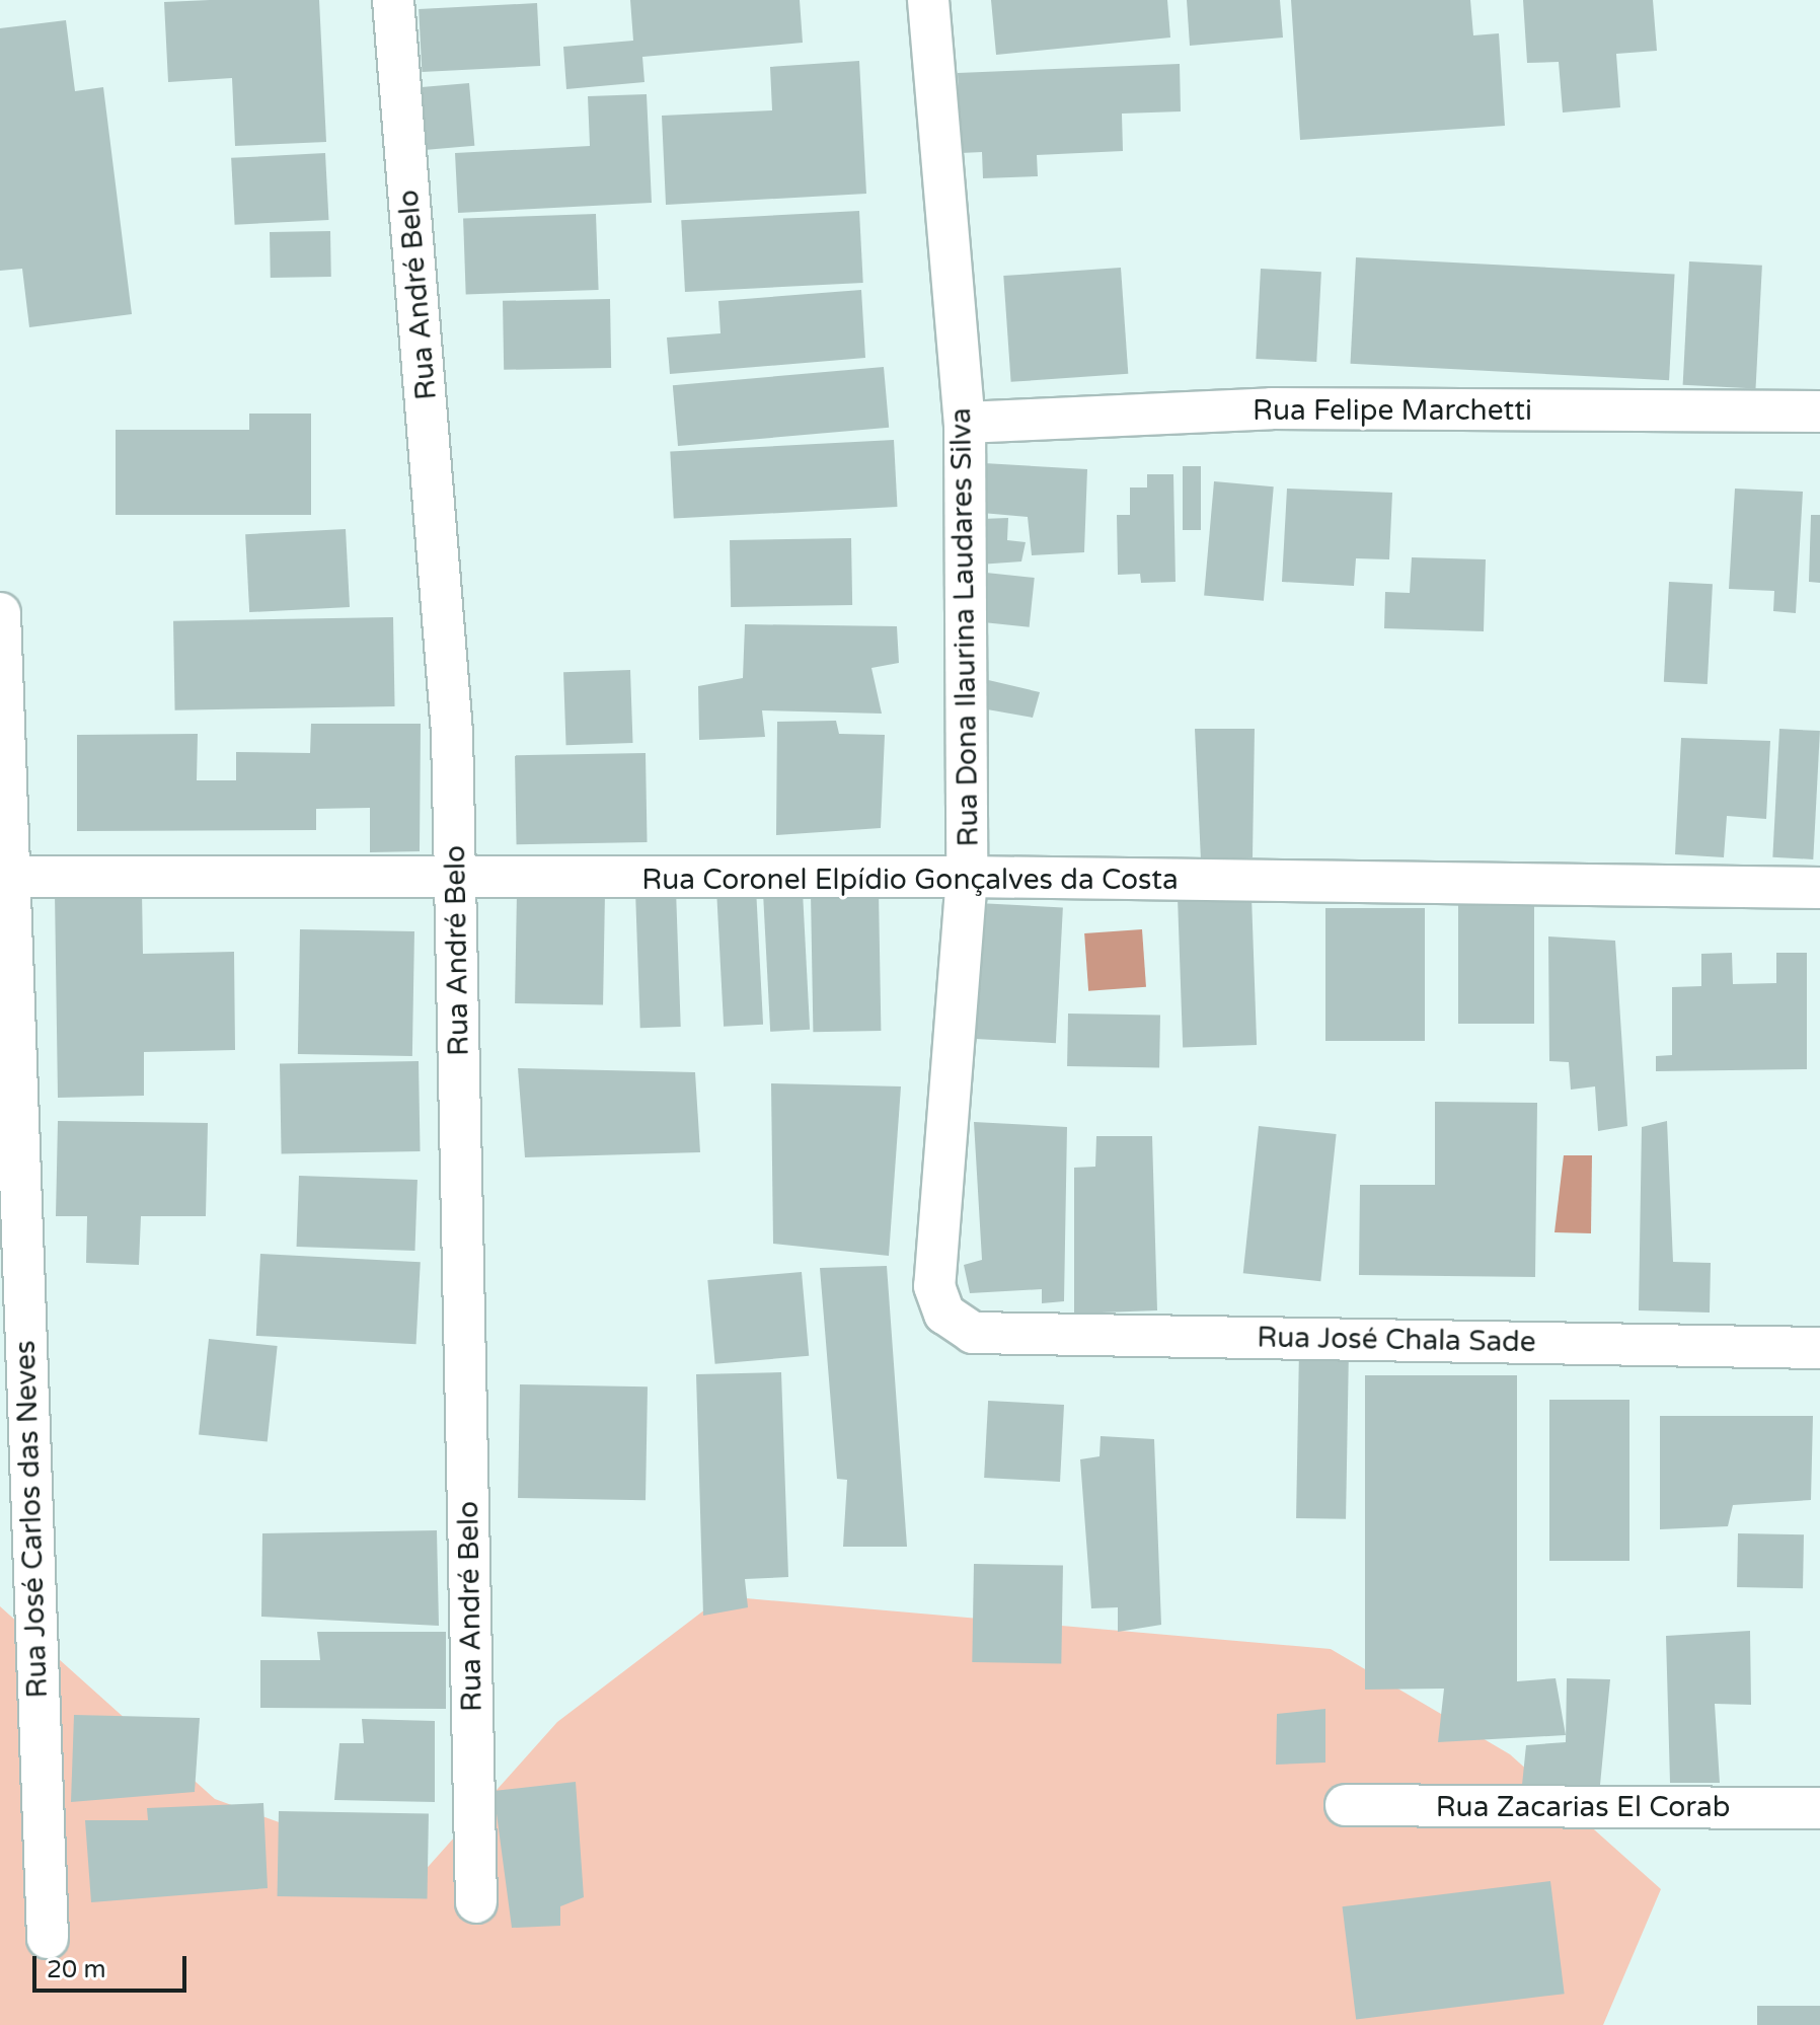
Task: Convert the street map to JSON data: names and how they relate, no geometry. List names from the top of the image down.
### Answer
{
  "streets": {
    "street": [
      "Rua André Belo",
      "Rua Felipe Marchetti",
      "Rua Dona Ilaurina Laudares Silva",
      "Rua Coronel Elpídio Gonçalves da Costa",
      "Rua José Chala Sade",
      "Rua José Carlos das Neves",
      "Rua Zacarias El Corab"
    ]
  },
  "crossings": [
    ["Rua André Belo", "Rua Coronel Elpídio Gonçalves da Costa"],
    ["Rua Felipe Marchetti", "Rua Dona Ilaurina Laudares Silva"],
    ["Rua Dona Ilaurina Laudares Silva", "Rua Coronel Elpídio Gonçalves da Costa"],
    ["Rua Dona Ilaurina Laudares Silva", "Rua José Chala Sade"],
    ["Rua Coronel Elpídio Gonçalves da Costa", "Rua José Carlos das Neves"]
  ],
  "scale_bar": "20 m"
}
